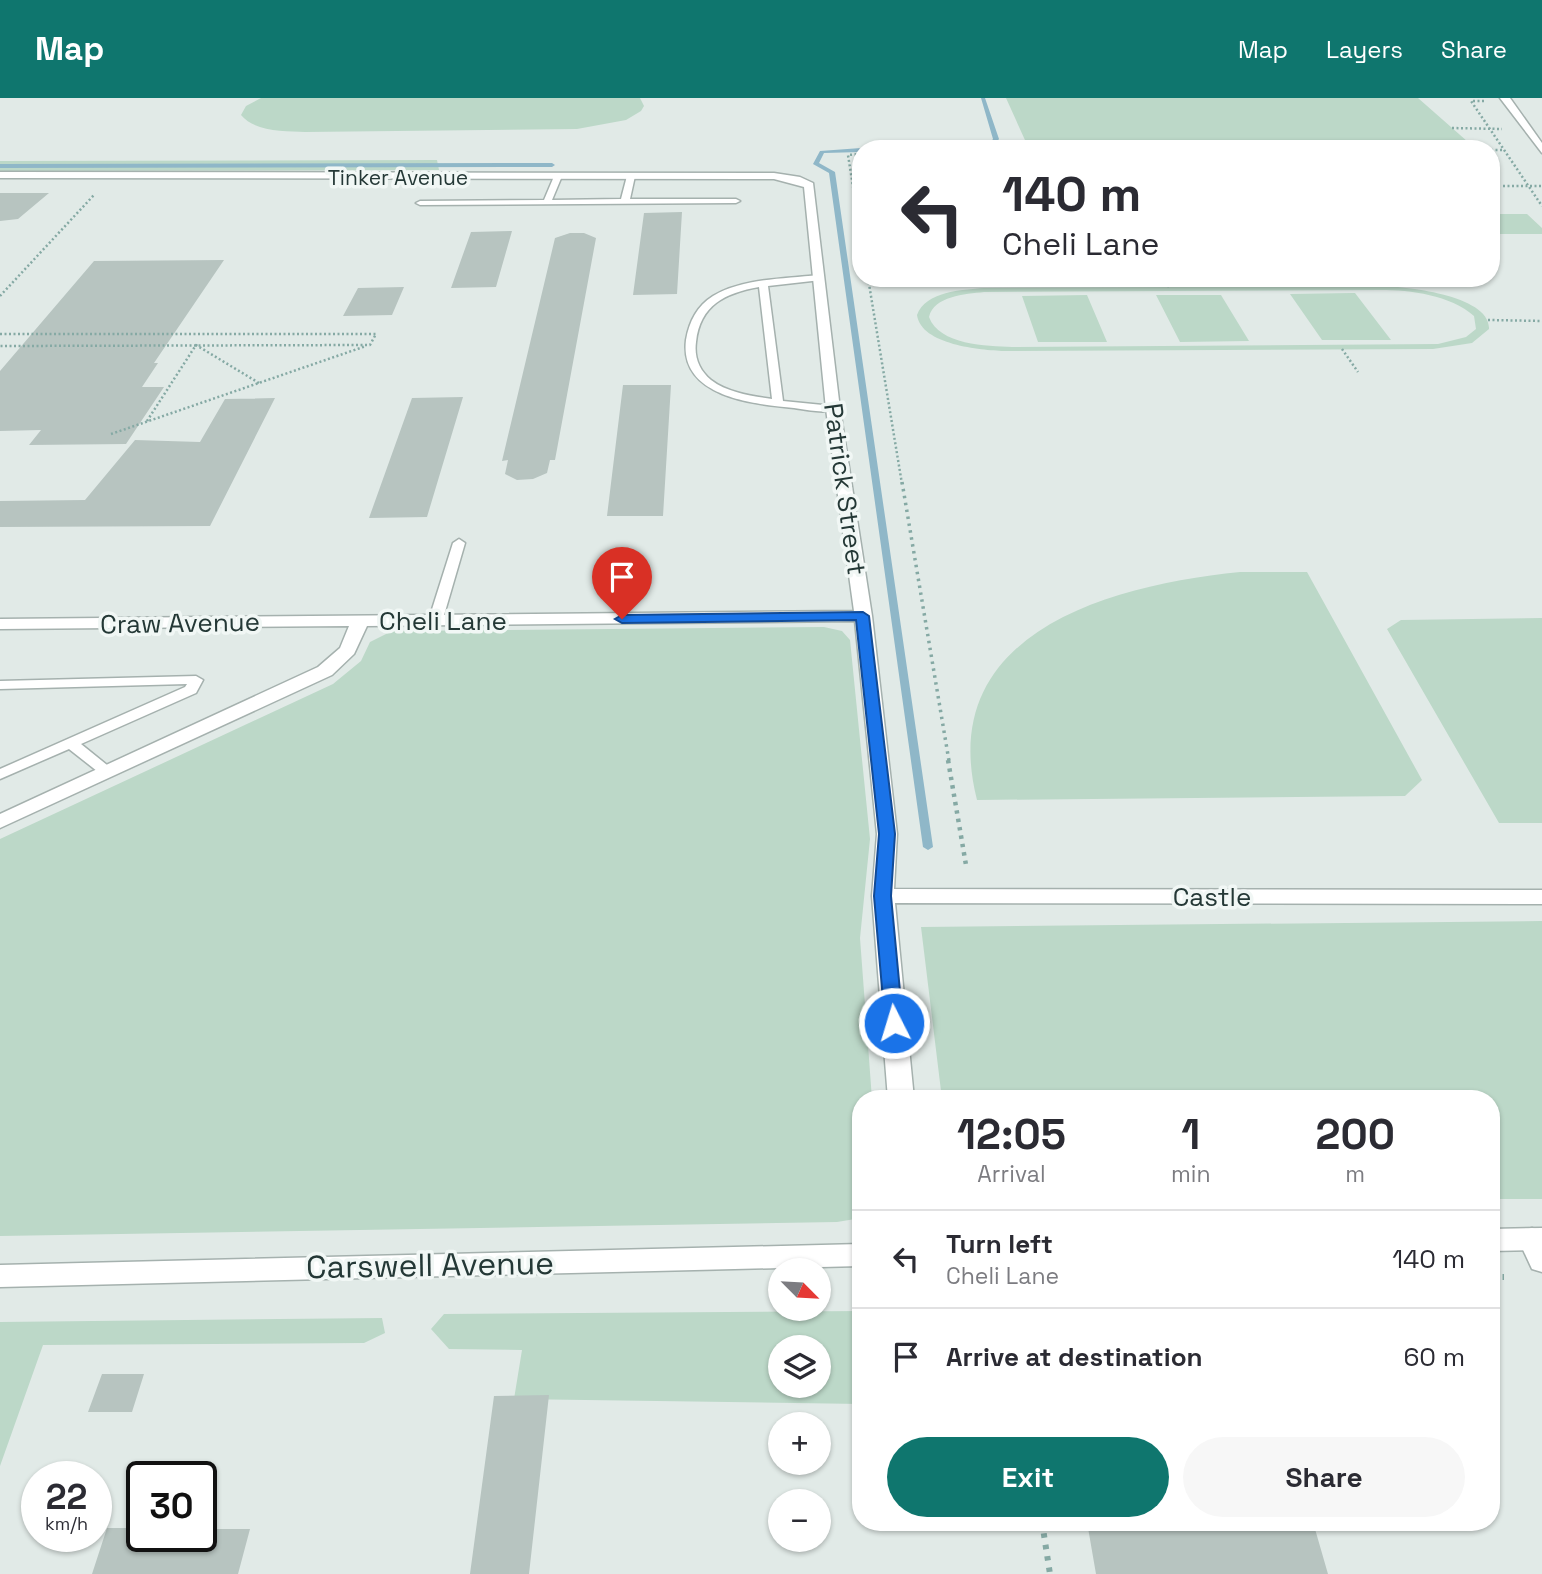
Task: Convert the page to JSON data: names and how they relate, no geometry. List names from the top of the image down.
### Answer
{
  "streets": {
    "street": [
      "Tinker Avenue",
      "Patrick Street",
      "Cheli Lane",
      "Craw Avenue",
      "Castle",
      "Carswell Avenue"
    ]
  },
  "crossings": [
    ["Tinker Avenue", "Patrick Street"],
    ["Patrick Street", "Cheli Lane"],
    ["Patrick Street", "Castle"],
    ["Cheli Lane", "Craw Avenue"]
  ],
  "north": "bottom right",
  "page": {
    "header": "Map",
    "nav": ["Map", "Layers", "Share"],
    "turn": ["140 m", "Cheli Lane"],
    "eta": [
      "12:05",
      "Arrival",
      "1",
      "min",
      "200",
      "m"
    ],
    "list": [
      {
        "name": "Turn left",
        "note": "Cheli Lane",
        "value": "140 m"
      },
      {
        "name": "Arrive at destination",
        "value": "60 m"
      }
    ],
    "map_buttons": ["+", "−"],
    "buttons": ["Exit", "Share"],
    "speed": "22 km/h",
    "limit": "30"
  }
}
